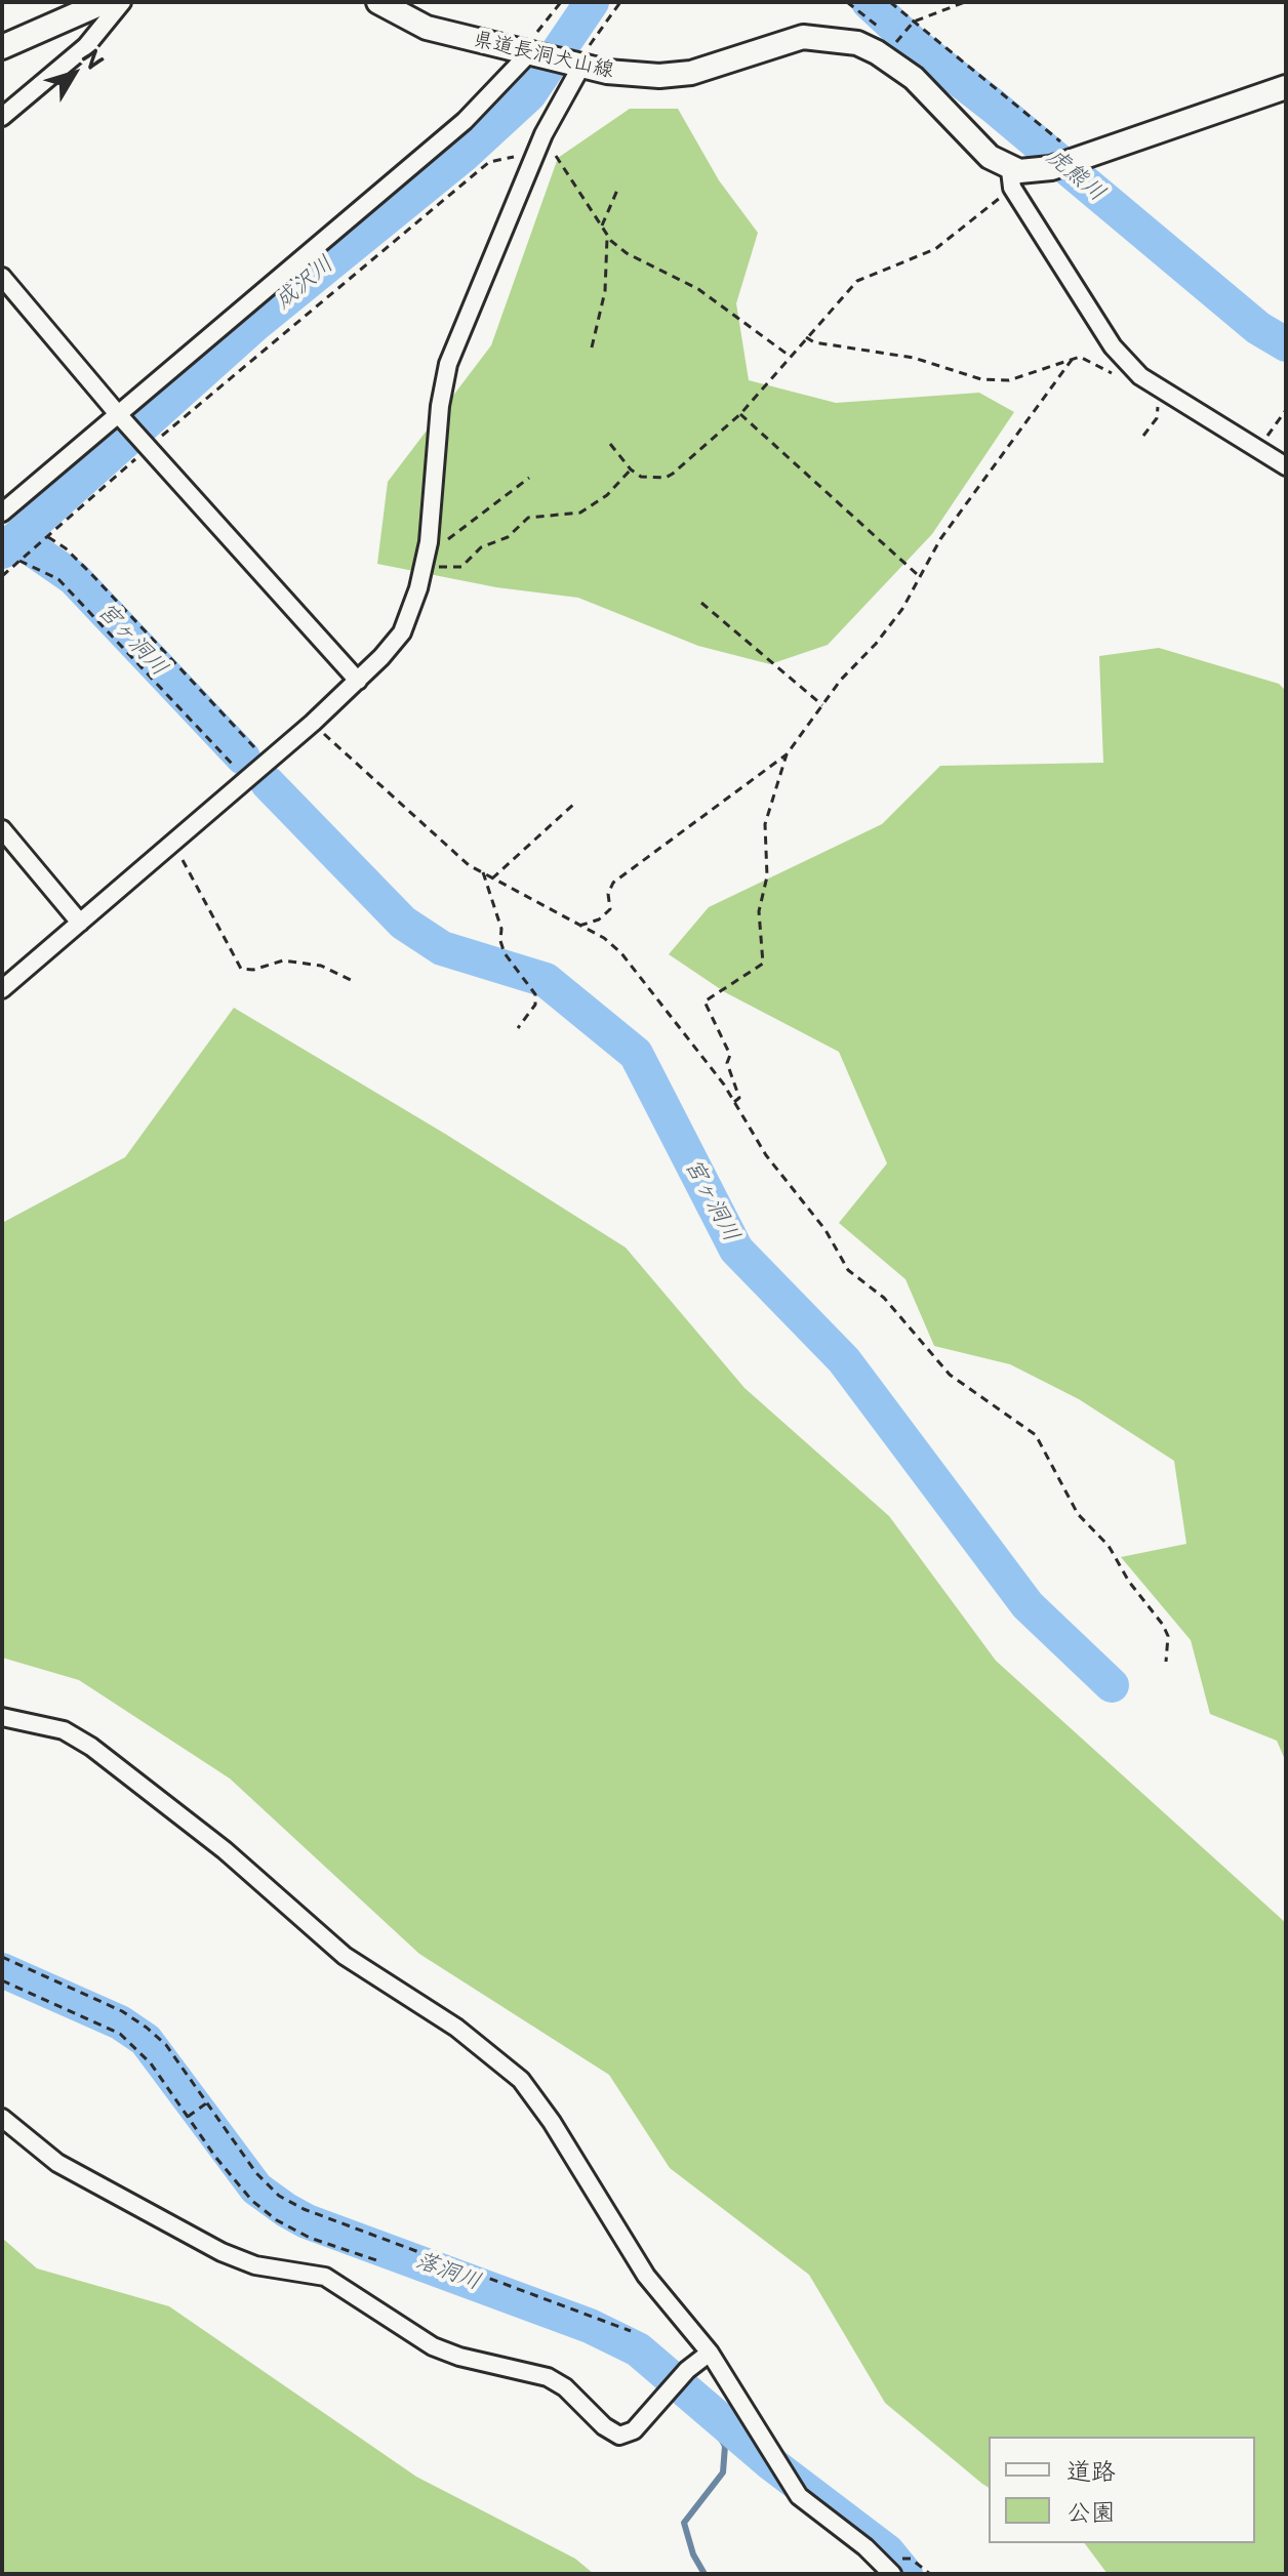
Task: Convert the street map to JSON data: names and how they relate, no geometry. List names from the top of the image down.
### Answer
{
  "streets": {
    "main road": ["県道長洞犬山線"]
  },
  "water": [
    "虎熊川",
    "成沢川",
    "宮ヶ洞川",
    "落洞川"
  ],
  "legend": ["道路", "公園"],
  "north": "top right"
}
